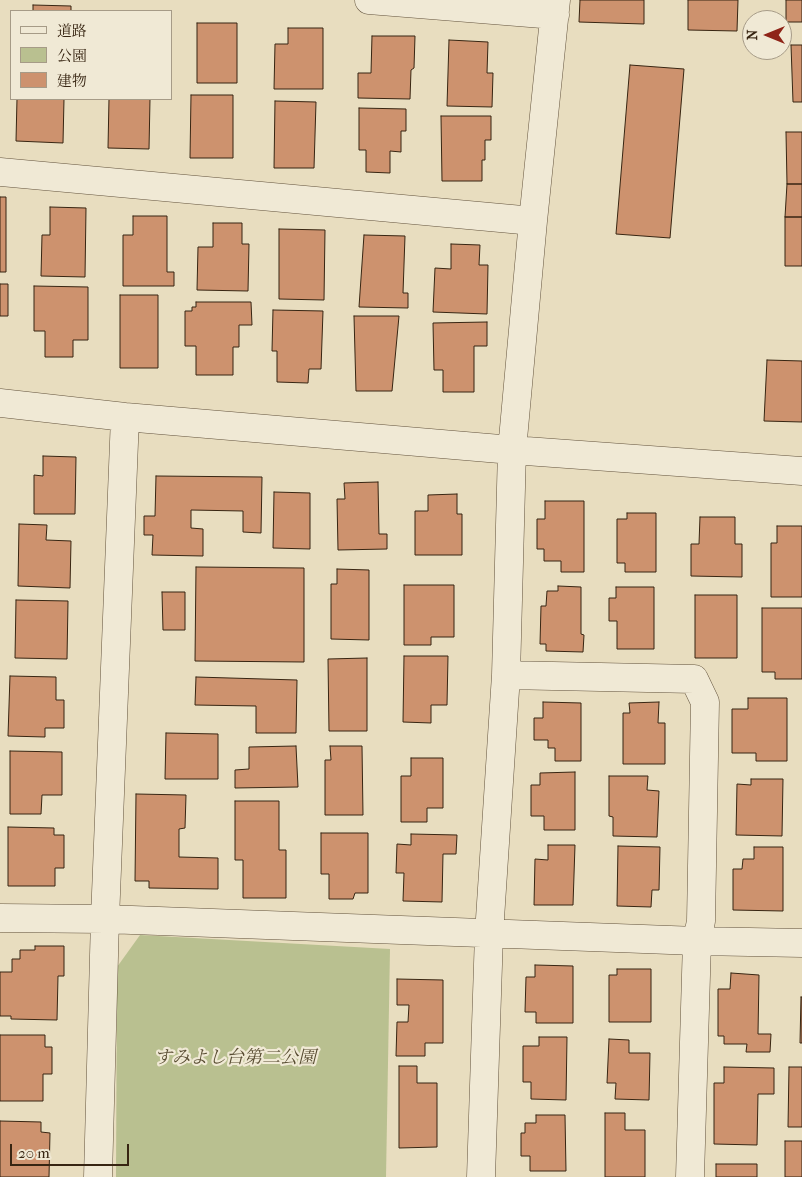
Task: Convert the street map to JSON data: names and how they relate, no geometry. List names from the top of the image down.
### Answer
{
  "parks": ["すみよし台第二公園"],
  "legend": ["道路", "公園", "建物"],
  "scale_bar": "20 m",
  "north": "left"
}
